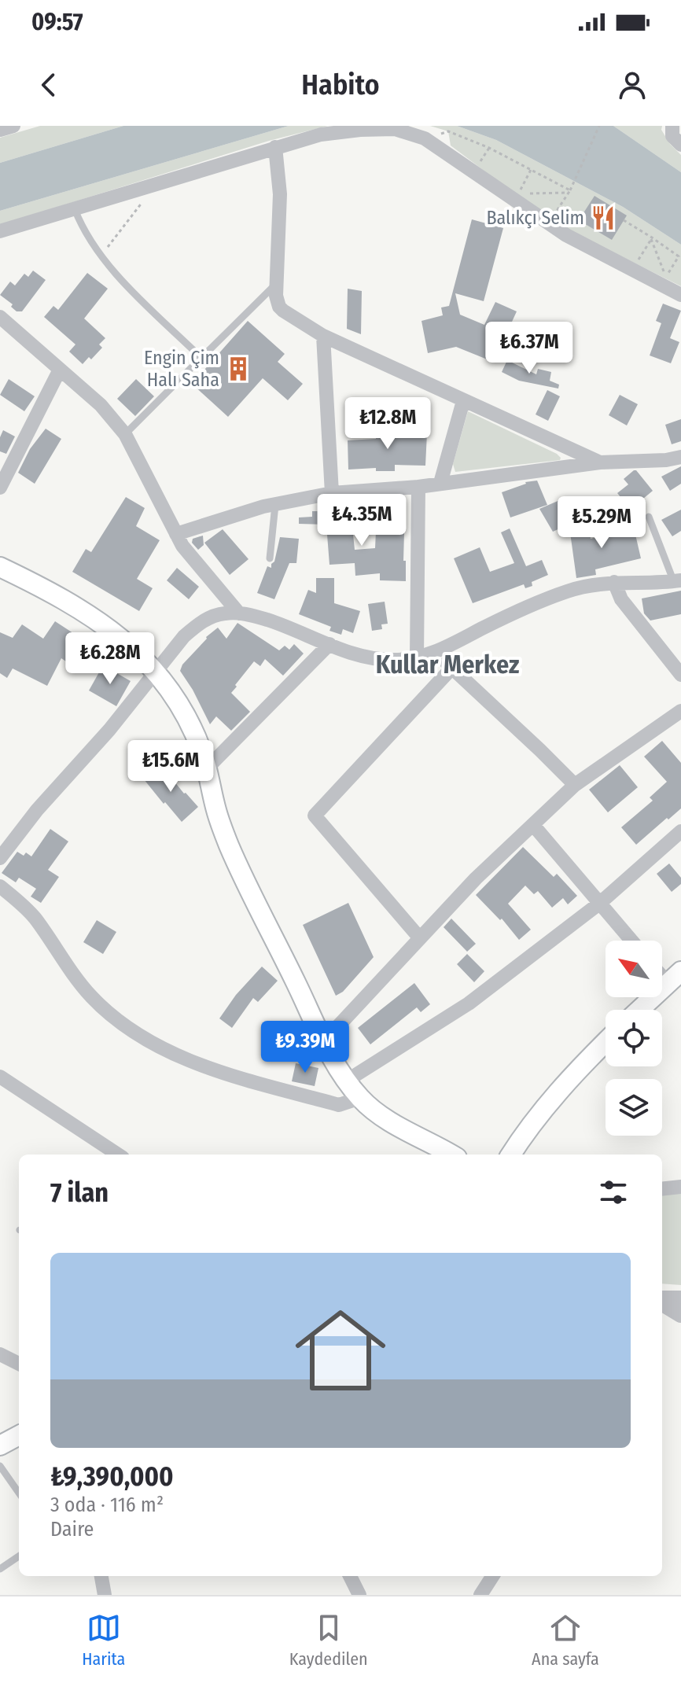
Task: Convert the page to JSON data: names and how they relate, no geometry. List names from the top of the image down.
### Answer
{
  "districts": ["Kullar Merkez"],
  "places": {
    "restaurant": ["Balıkçı Selim"],
    "building": ["Engin Çim Halı Saha"]
  },
  "north": "top left",
  "page": {
    "status": "09:57",
    "header": "Habito",
    "price": [
      "₺6.37M",
      "₺12.8M",
      "₺4.35M",
      "₺5.29M",
      "₺6.28M",
      "₺15.6M",
      "₺9.39M"
    ],
    "heading": "7 ilan",
    "list": [
      {
        "name": "₺9,390,000",
        "note": "3 oda · 116 m² · Daire"
      }
    ],
    "tabs": ["Harita", "Kaydedilen", "Ana sayfa"]
  }
}
